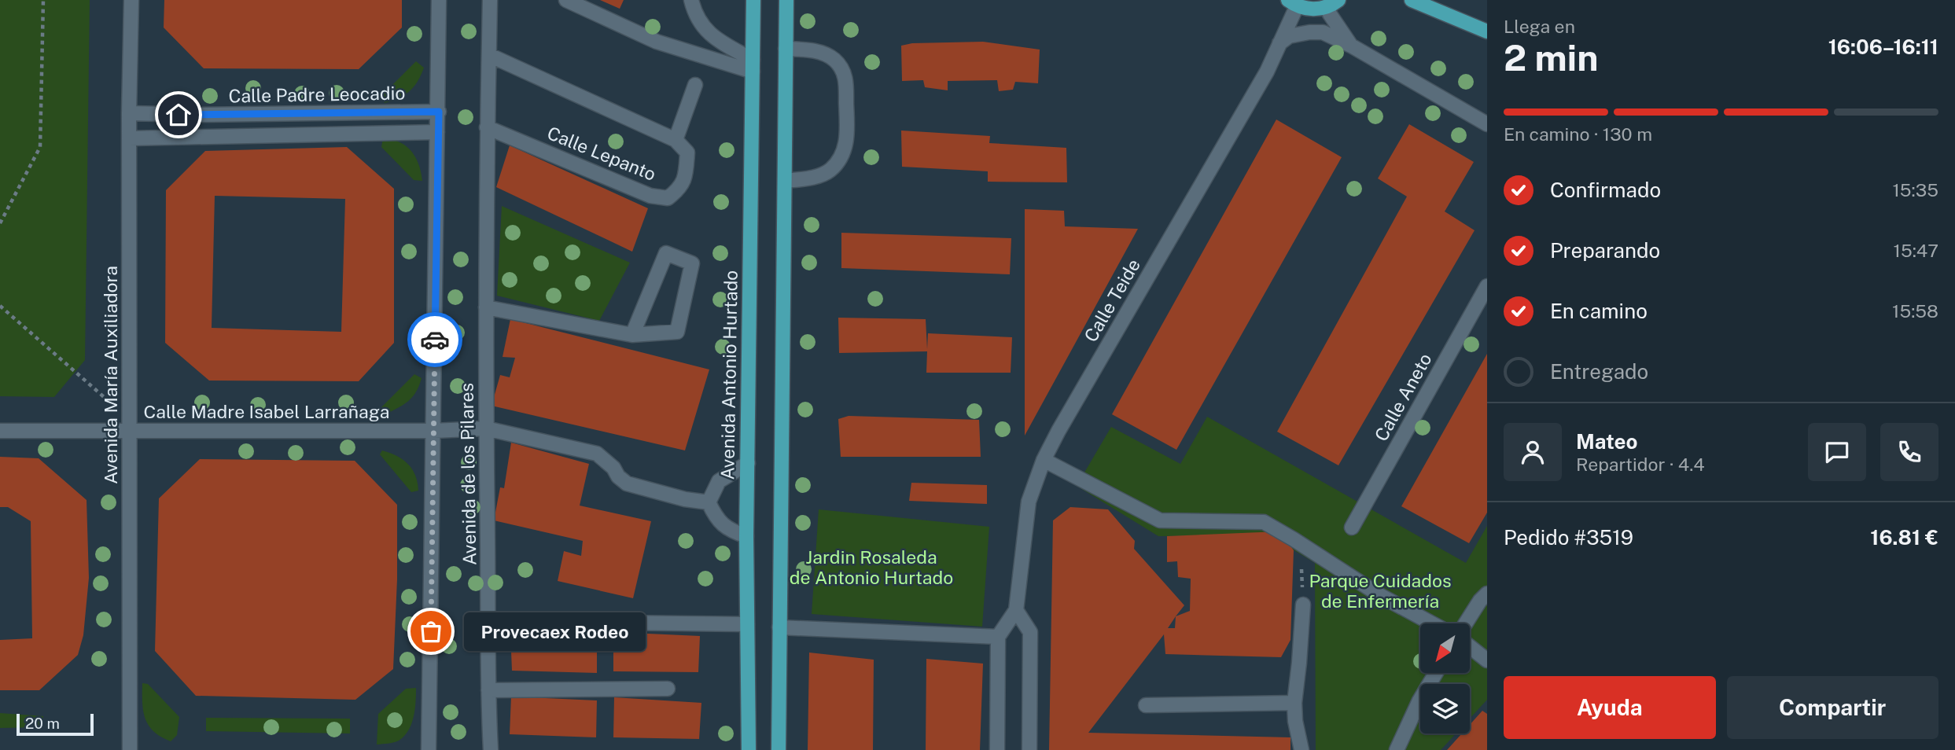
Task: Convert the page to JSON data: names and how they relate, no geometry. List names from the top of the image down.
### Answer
{
  "streets": {
    "main road": ["Avenida Antonio Hurtado"],
    "street": [
      "Calle Padre Leocadio",
      "Calle Lepanto",
      "Calle Teide",
      "Avenida María Auxiliadora",
      "Calle Aneto",
      "Calle Madre Isabel Larrañaga",
      "Avenida de los Pilares"
    ]
  },
  "crossings": [
    ["Calle Padre Leocadio", "Avenida María Auxiliadora"],
    ["Calle Padre Leocadio", "Avenida de los Pilares"],
    ["Calle Lepanto", "Avenida de los Pilares"],
    ["Avenida María Auxiliadora", "Calle Madre Isabel Larrañaga"],
    ["Calle Madre Isabel Larrañaga", "Avenida de los Pilares"]
  ],
  "parks": ["Jardin Rosaleda de Antonio Hurtado", "Parque Cuidados de Enfermería"],
  "places": ["Provecaex Rodeo"],
  "scale_bar": "20 m",
  "north": "bottom left",
  "page": {
    "heading": ["2 min", "Llega en", "16:06–16:11"],
    "panel": [
      "Mateo",
      "Repartidor · 4.4",
      "Pedido #3519",
      "16.81 €"
    ],
    "bar": "En camino · 130 m",
    "list": [
      ["Confirmado", "15:35"],
      ["Preparando", "15:47"],
      ["En camino", "15:58"],
      "Entregado"
    ],
    "bubble": "Provecaex Rodeo",
    "buttons": ["Ayuda", "Compartir"],
    "scale": "20 m"
  }
}
